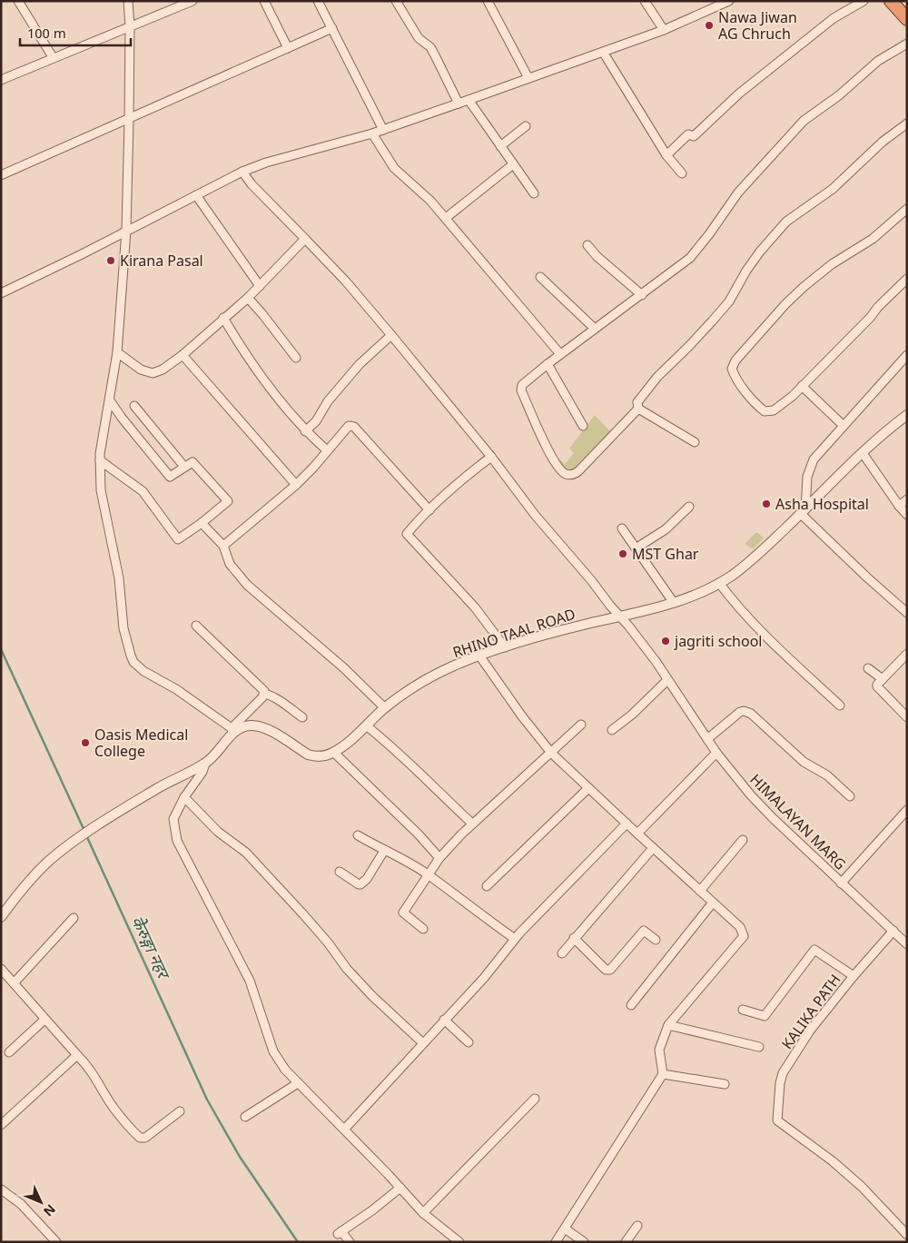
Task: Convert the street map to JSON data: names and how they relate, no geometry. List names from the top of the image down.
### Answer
{
  "streets": {
    "street": ["RHINO TAAL ROAD", "HIMALAYAN MARG", "KALIKA PATH"]
  },
  "crossings": [
    ["RHINO TAAL ROAD", "HIMALAYAN MARG"],
    ["HIMALAYAN MARG", "KALIKA PATH"]
  ],
  "water": ["केेरुङ्गा नहर"],
  "places": [
    "Nawa Jiwan AG Chruch",
    "Kirana Pasal",
    "Asha Hospital",
    "MST Ghar",
    "jagriti school",
    "Oasis Medical College"
  ],
  "scale_bar": "100 m",
  "north": "bottom right"
}
